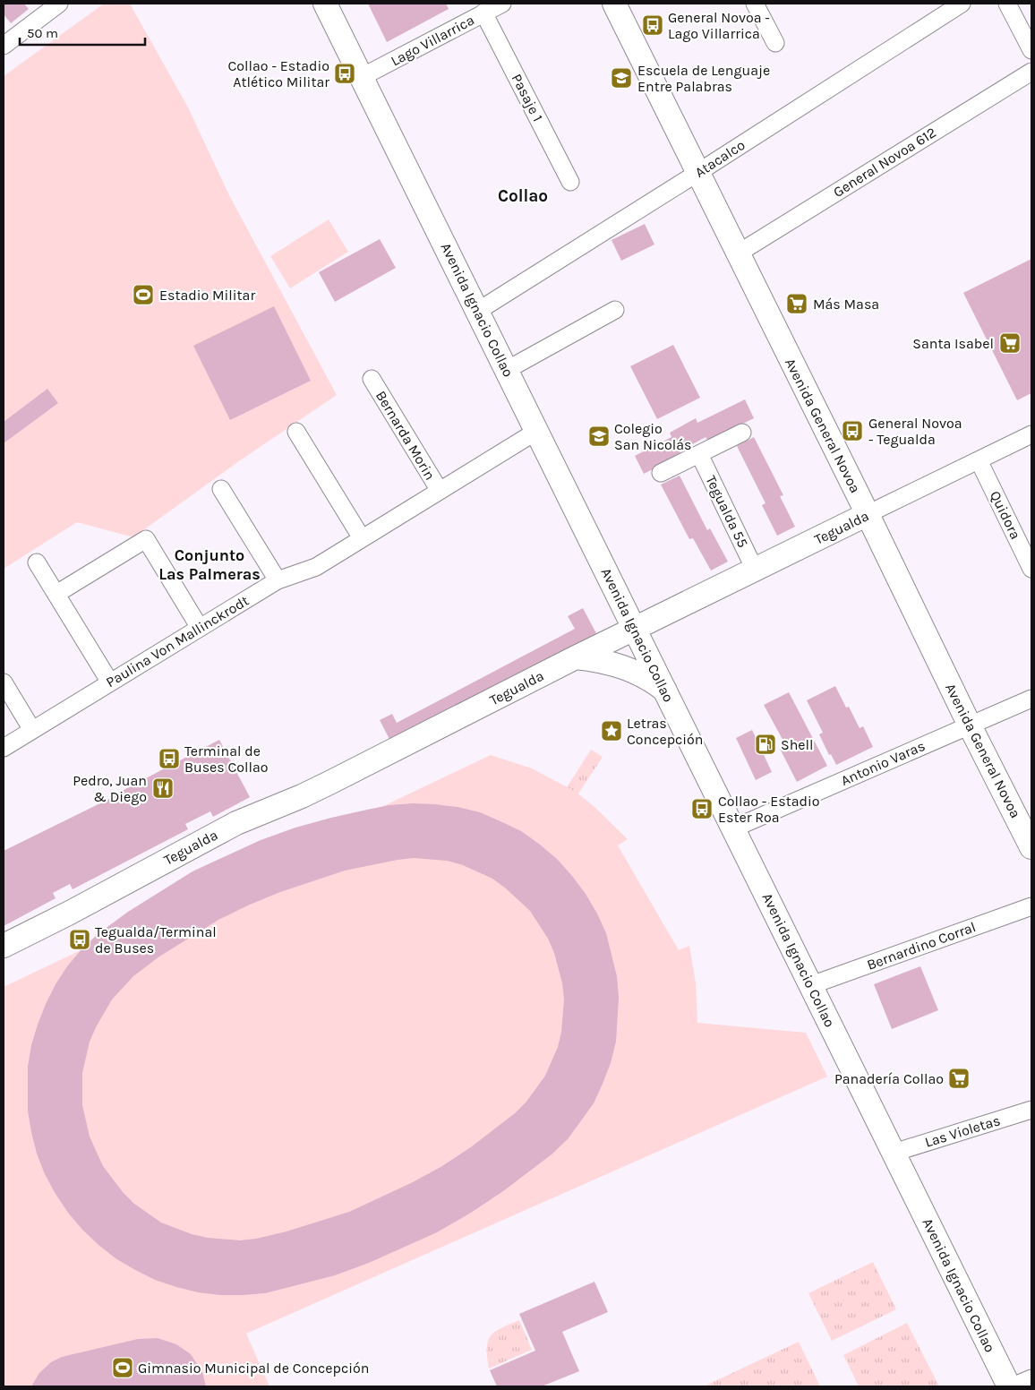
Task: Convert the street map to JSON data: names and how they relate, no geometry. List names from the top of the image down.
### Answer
{
  "streets": {
    "main road": ["Avenida Ignacio Collao", "Avenida General Novoa", "Tegualda"],
    "street": [
      "Lago Villarrica",
      "Pasaje 1",
      "Atacalco",
      "General Novoa 612",
      "Bernarda Morin",
      "Tegualda 55",
      "Quidora",
      "Paulina Von Mallinckrodt",
      "Antonio Varas",
      "Bernardino Corral",
      "Las Violetas"
    ]
  },
  "crossings": [
    ["Lago Villarrica", "Pasaje 1"],
    ["Lago Villarrica", "Avenida Ignacio Collao"],
    ["Atacalco", "Avenida Ignacio Collao"],
    ["Atacalco", "Avenida General Novoa"],
    ["General Novoa 612", "Avenida General Novoa"],
    ["Avenida Ignacio Collao", "Tegualda"],
    ["Avenida Ignacio Collao", "Paulina Von Mallinckrodt"],
    ["Avenida Ignacio Collao", "Antonio Varas"],
    ["Avenida Ignacio Collao", "Bernardino Corral"],
    ["Avenida Ignacio Collao", "Las Violetas"],
    ["Avenida General Novoa", "Tegualda"],
    ["Avenida General Novoa", "Antonio Varas"],
    ["Bernarda Morin", "Paulina Von Mallinckrodt"],
    ["Tegualda 55", "Tegualda"],
    ["Quidora", "Tegualda"]
  ],
  "districts": ["Collao", "Conjunto Las Palmeras"],
  "places": {
    "bus stop": [
      "General Novoa - Lago Villarrica",
      "Collao - Estadio Atlético Militar",
      "General Novoa - Tegualda",
      "Terminal de Buses Collao",
      "Collao - Estadio Ester Roa",
      "Tegualda/Terminal de Buses"
    ],
    "school or university": ["Escuela de Lenguaje Entre Palabras", "Colegio San Nicolás"],
    "sports": ["Estadio Militar", "Gimnasio Municipal de Concepción"],
    "supermarket": ["Más Masa", "Santa Isabel", "Panadería Collao"],
    "place": ["Letras Concepción"],
    "fuel station": ["Shell"],
    "restaurant": ["Pedro, Juan & Diego"]
  },
  "scale_bar": "50 m"
}
